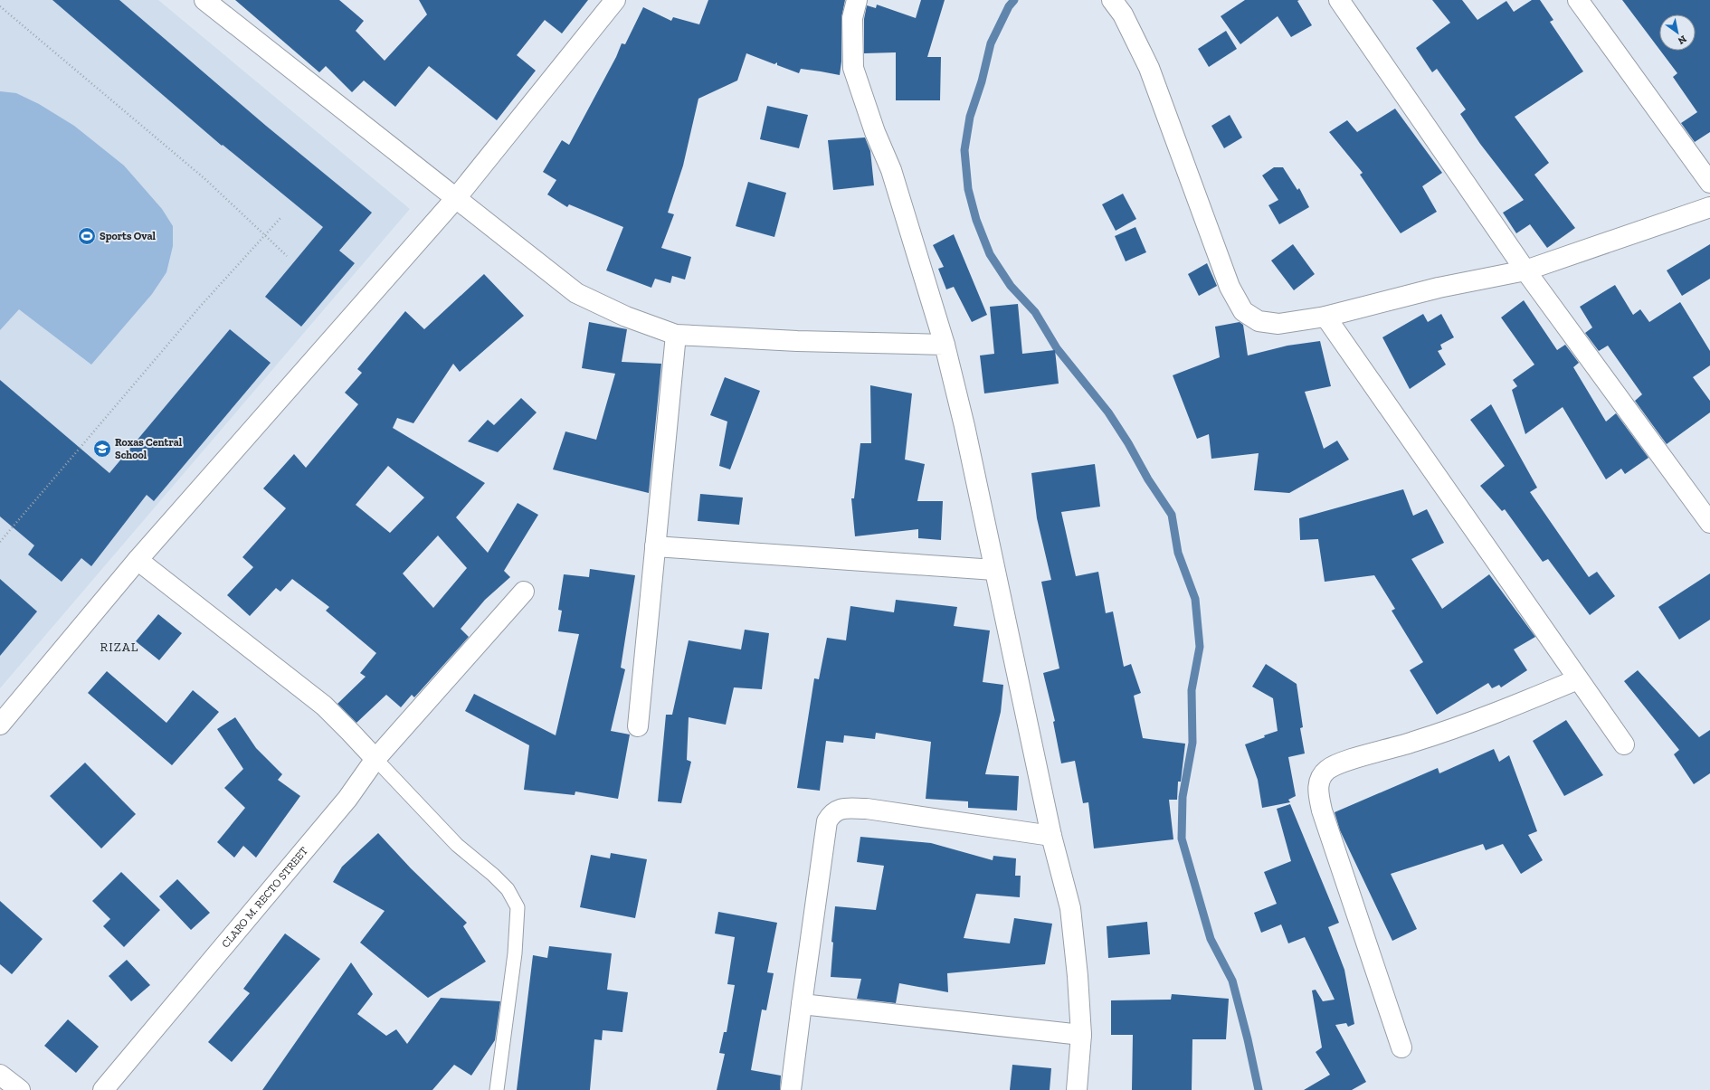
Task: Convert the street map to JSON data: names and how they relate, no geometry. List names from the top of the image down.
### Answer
{
  "streets": {
    "street": ["CLARO M. RECTO STREET"]
  },
  "districts": ["RIZAL"],
  "places": {
    "sports": ["Sports Oval"],
    "school or university": ["Roxas Central School"]
  },
  "north": "bottom right"
}
